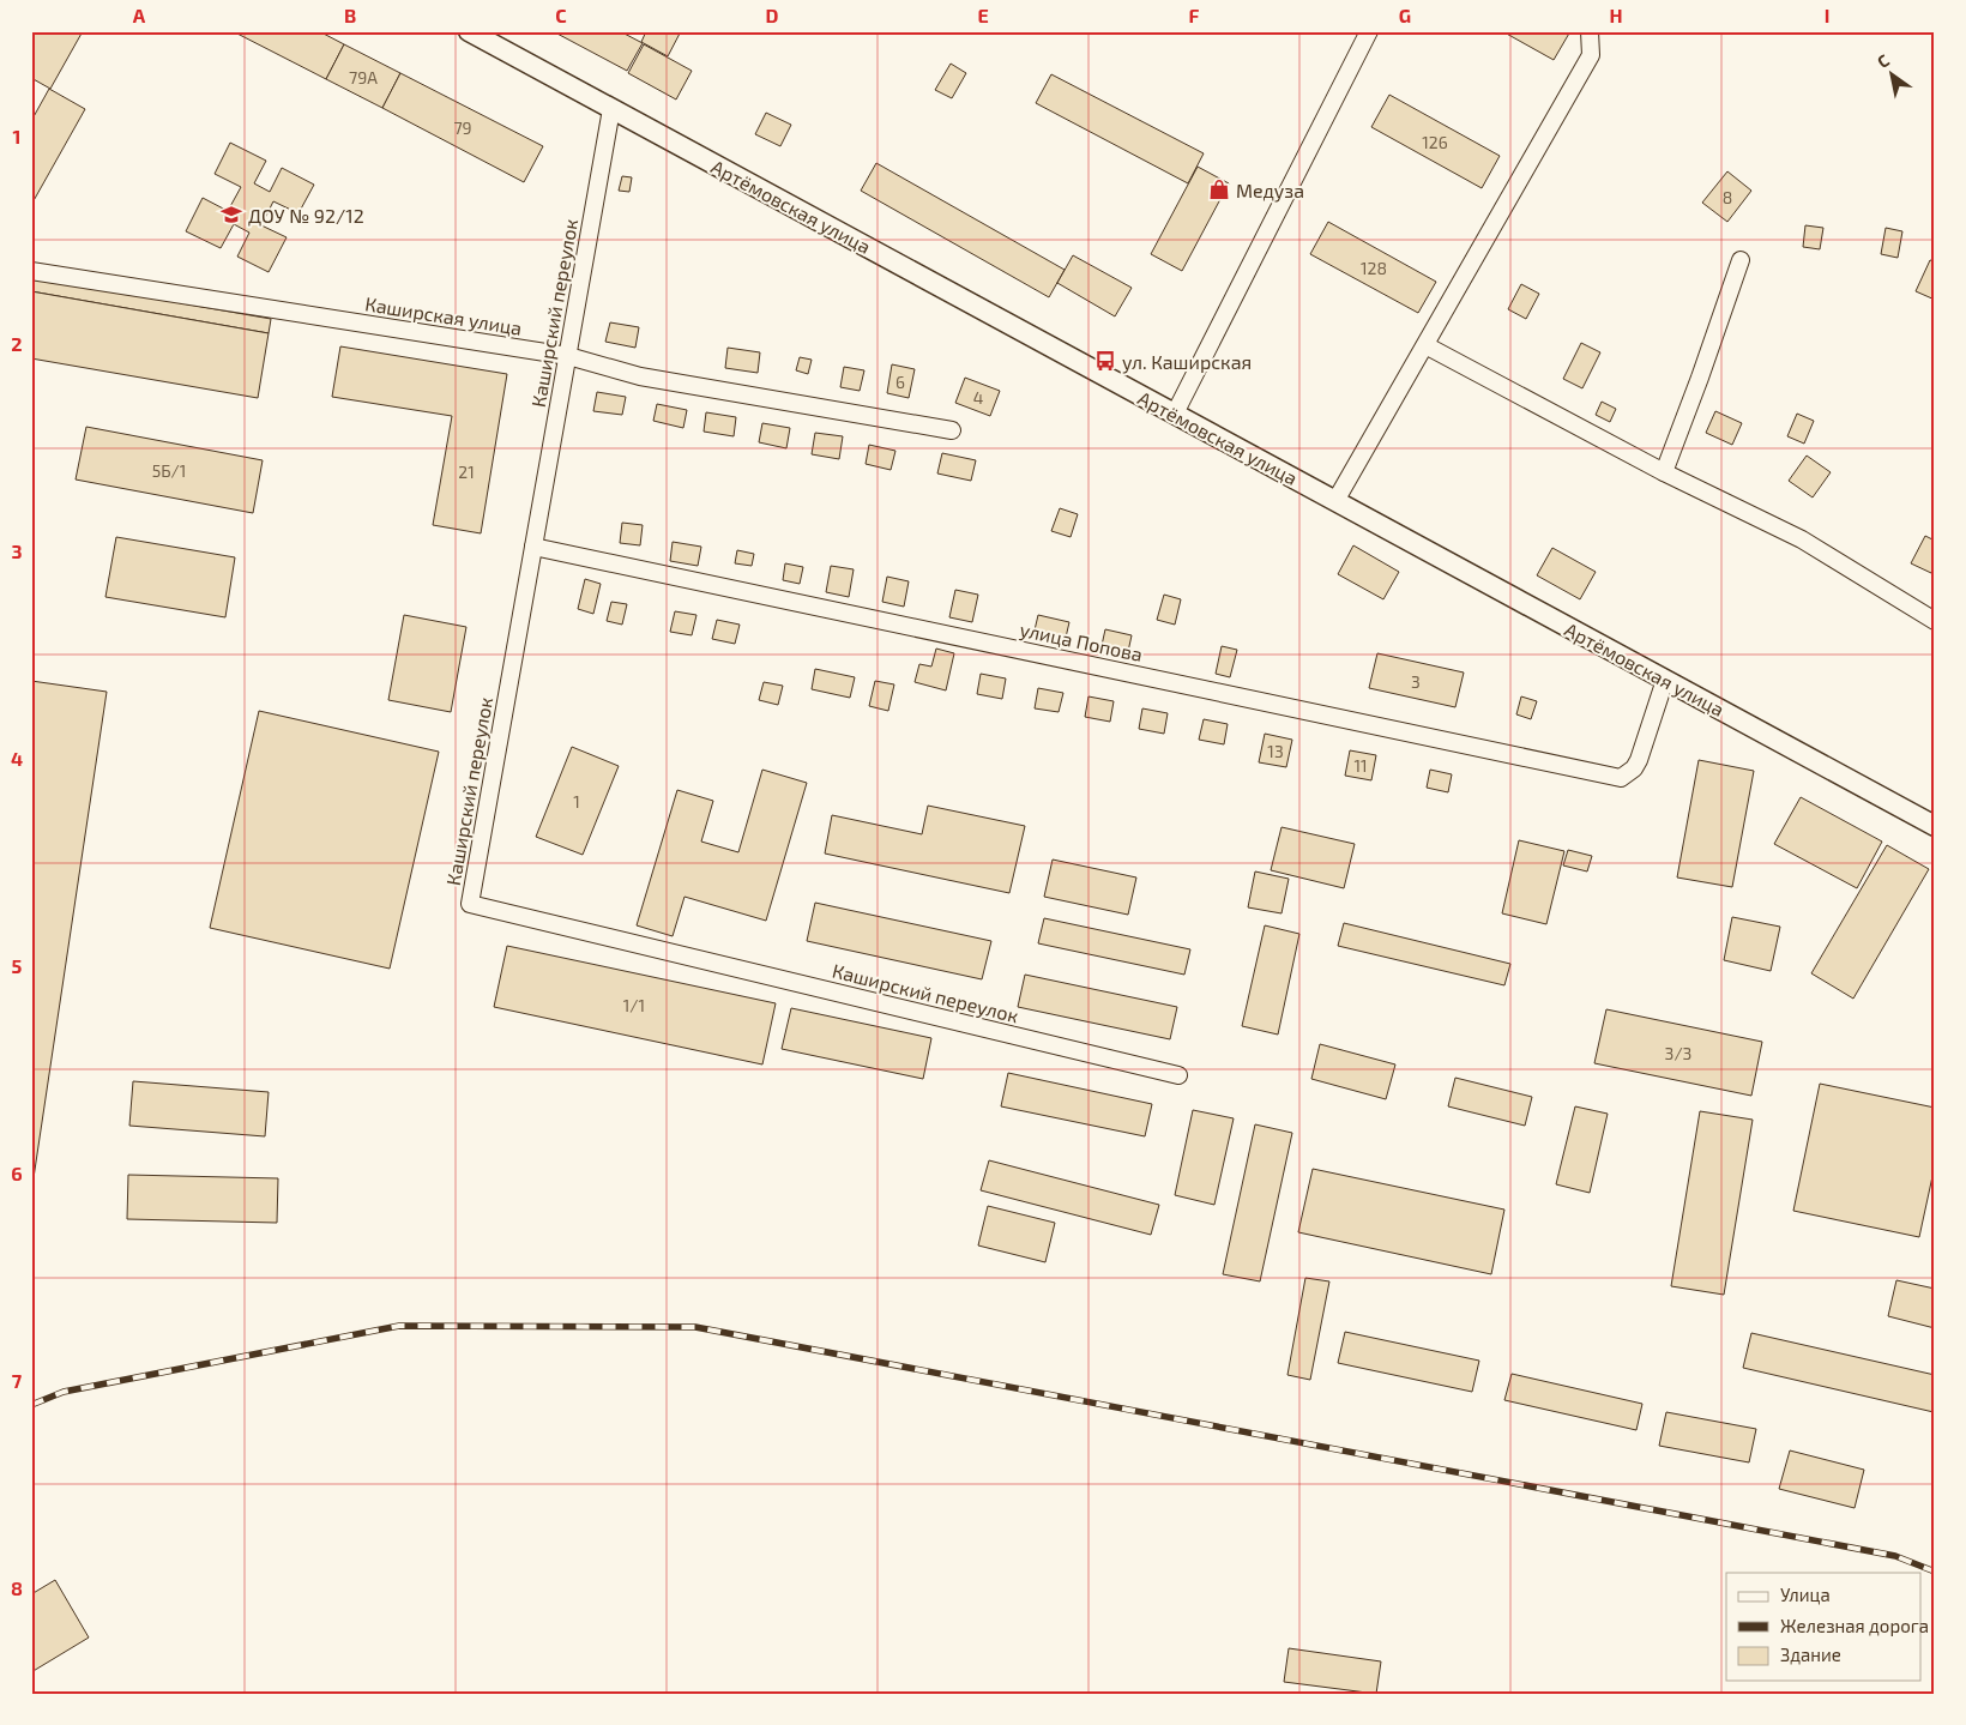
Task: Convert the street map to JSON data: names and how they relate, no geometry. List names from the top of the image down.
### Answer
{
  "streets": {
    "street": [
      "Артёмовская улица",
      "Каширский переулок",
      "Каширская улица",
      "улица Попова"
    ]
  },
  "crossings": [
    ["Артёмовская улица", "Каширский переулок"],
    ["Артёмовская улица", "улица Попова"],
    ["Каширский переулок", "Каширская улица"],
    ["Каширский переулок", "улица Попова"]
  ],
  "places": {
    "shop": ["Медуза"],
    "school or university": ["ДОУ № 92/12"],
    "bus stop": ["ул. Каширская"]
  },
  "house_numbers": [
    "79А",
    "79",
    "126",
    "8",
    "128",
    "6",
    "4",
    "5Б/1",
    "21",
    "3",
    "13",
    "11",
    "1",
    "1/1",
    "3/3"
  ],
  "legend": ["Улица", "Железная дорога", "Здание"],
  "north": "top left",
  "grid": {
    "columns": [
      "A",
      "B",
      "C",
      "D",
      "E",
      "F",
      "G",
      "H",
      "I"
    ],
    "rows": [
      "1",
      "2",
      "3",
      "4",
      "5",
      "6",
      "7",
      "8"
    ]
  }
}
